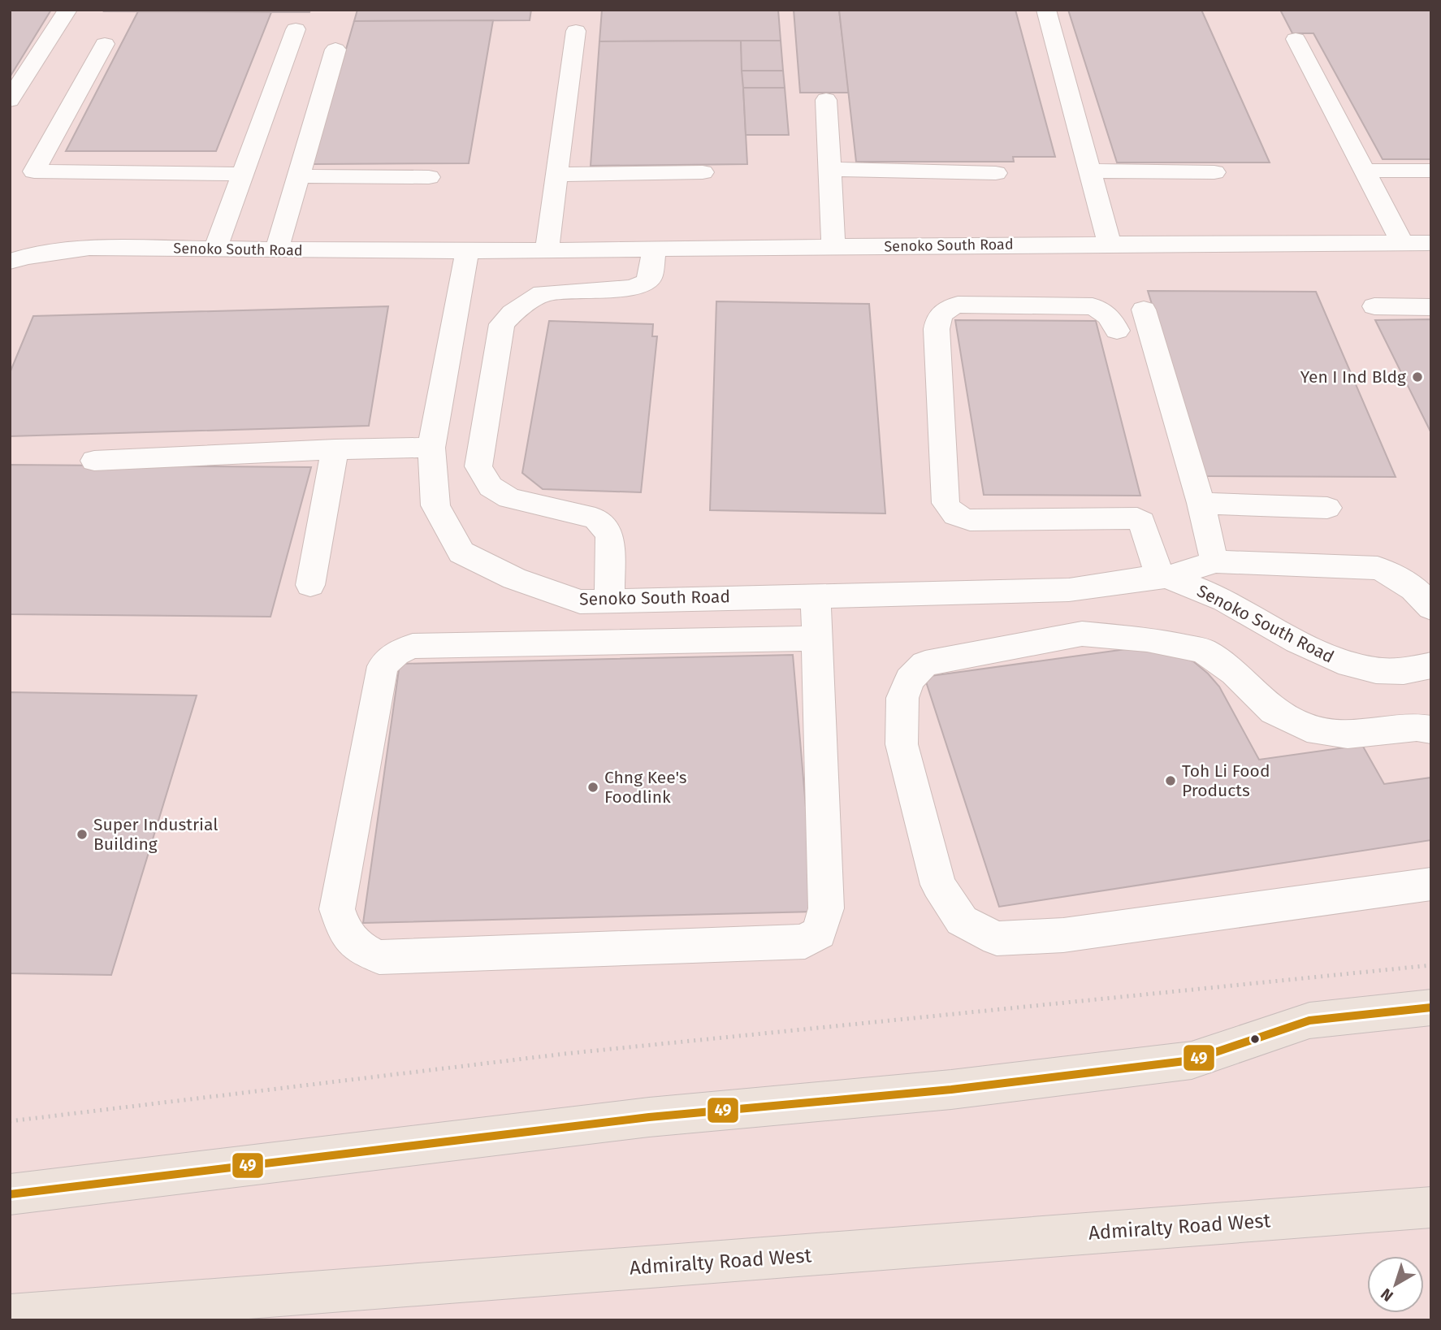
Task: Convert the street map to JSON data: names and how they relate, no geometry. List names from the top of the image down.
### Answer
{
  "streets": {
    "main road": ["Admiralty Road West"],
    "street": ["Senoko South Road"]
  },
  "places": [
    "Yen I Ind Bldg",
    "Toh Li Food Products",
    "Chng Kee's Foodlink",
    "Super Industrial Building"
  ],
  "lines": ["transit line 49"],
  "north": "bottom left"
}
